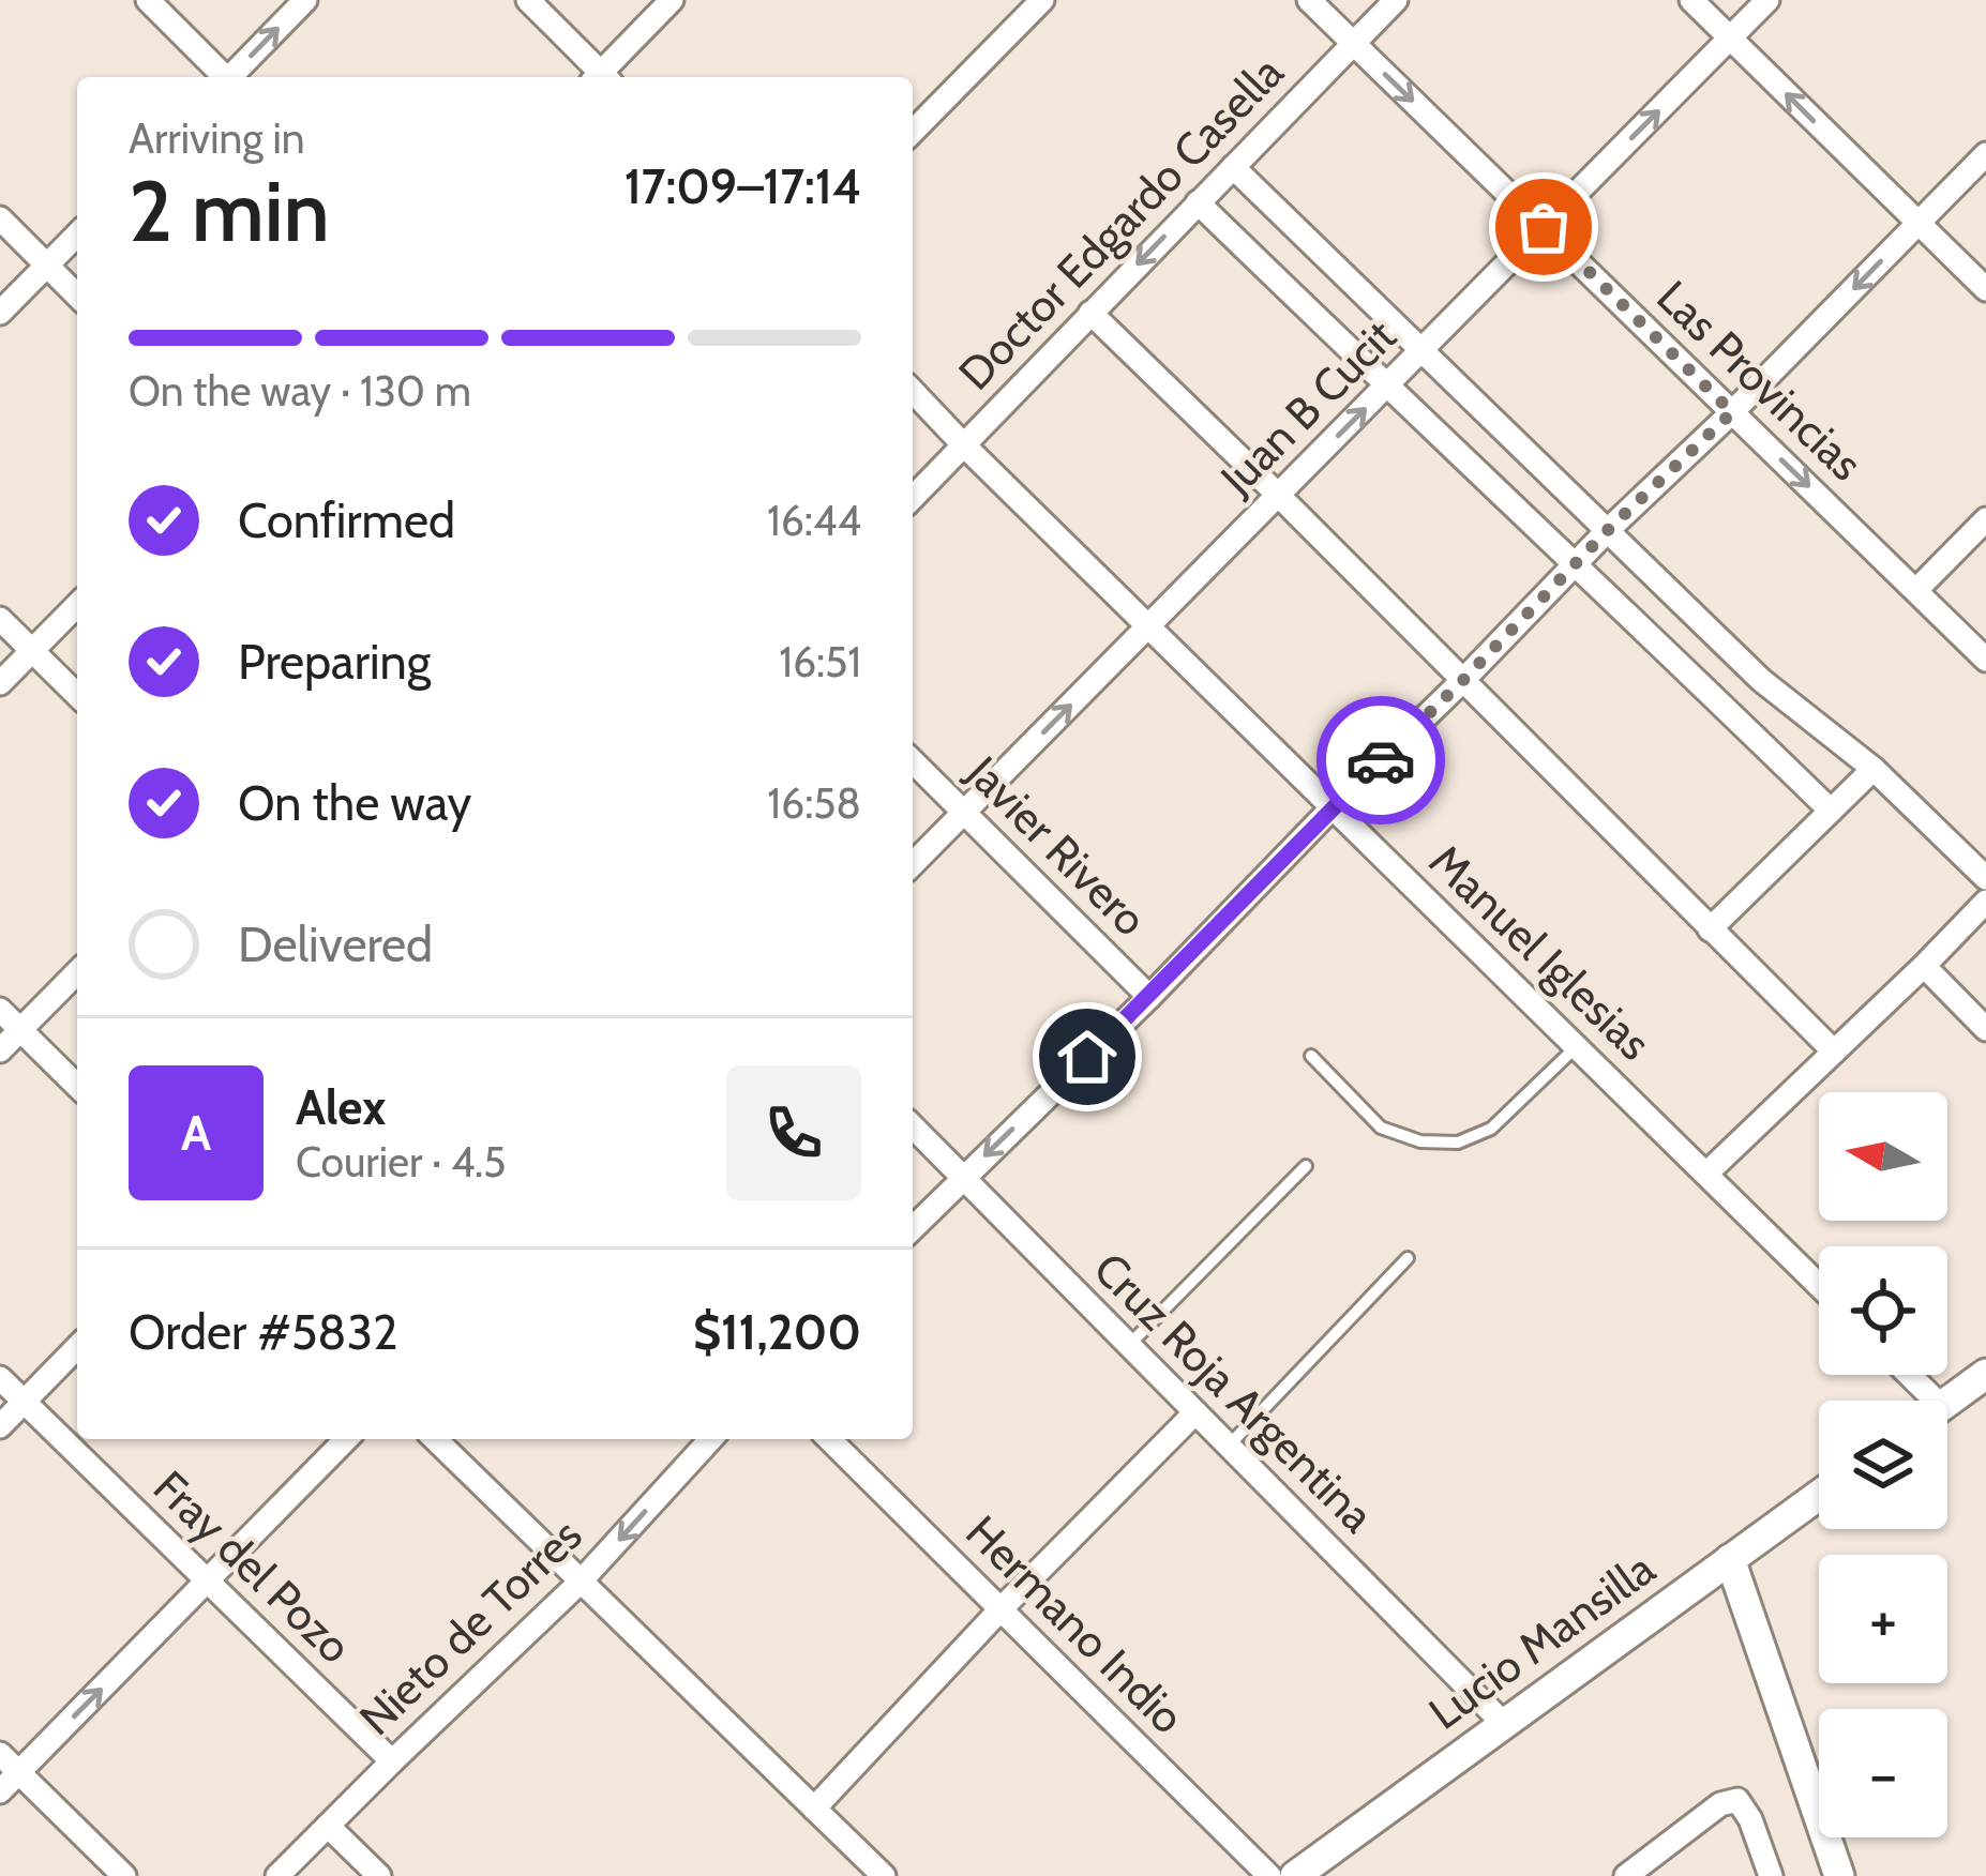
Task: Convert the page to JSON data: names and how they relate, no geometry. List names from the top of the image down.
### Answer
{
  "streets": {
    "main road": ["Lucio Mansilla"],
    "street": [
      "Doctor Edgardo Casella",
      "Las Provincias",
      "Juan B Cucit",
      "Javier Rivero",
      "Manuel Iglesias",
      "Cruz Roja Argentina",
      "Fray del Pozo",
      "Hermano Indio",
      "Nieto de Torres"
    ]
  },
  "crossings": [
    ["Doctor Edgardo Casella", "Las Provincias"],
    ["Doctor Edgardo Casella", "Manuel Iglesias"],
    ["Las Provincias", "Juan B Cucit"],
    ["Juan B Cucit", "Javier Rivero"],
    ["Juan B Cucit", "Manuel Iglesias"],
    ["Cruz Roja Argentina", "Lucio Mansilla"],
    ["Fray del Pozo", "Nieto de Torres"]
  ],
  "one_way": ["Juan B Cucit"],
  "north": "left",
  "page": {
    "heading": ["2 min", "Arriving in", "17:09–17:14"],
    "panel": [
      "Alex",
      "Courier · 4.5",
      "Order #5832",
      "$11,200"
    ],
    "bar": "On the way · 130 m",
    "list": [
      ["Confirmed", "16:44"],
      ["Preparing", "16:51"],
      ["On the way", "16:58"],
      "Delivered"
    ],
    "round": "A",
    "map_buttons": ["+", "−"]
  }
}
